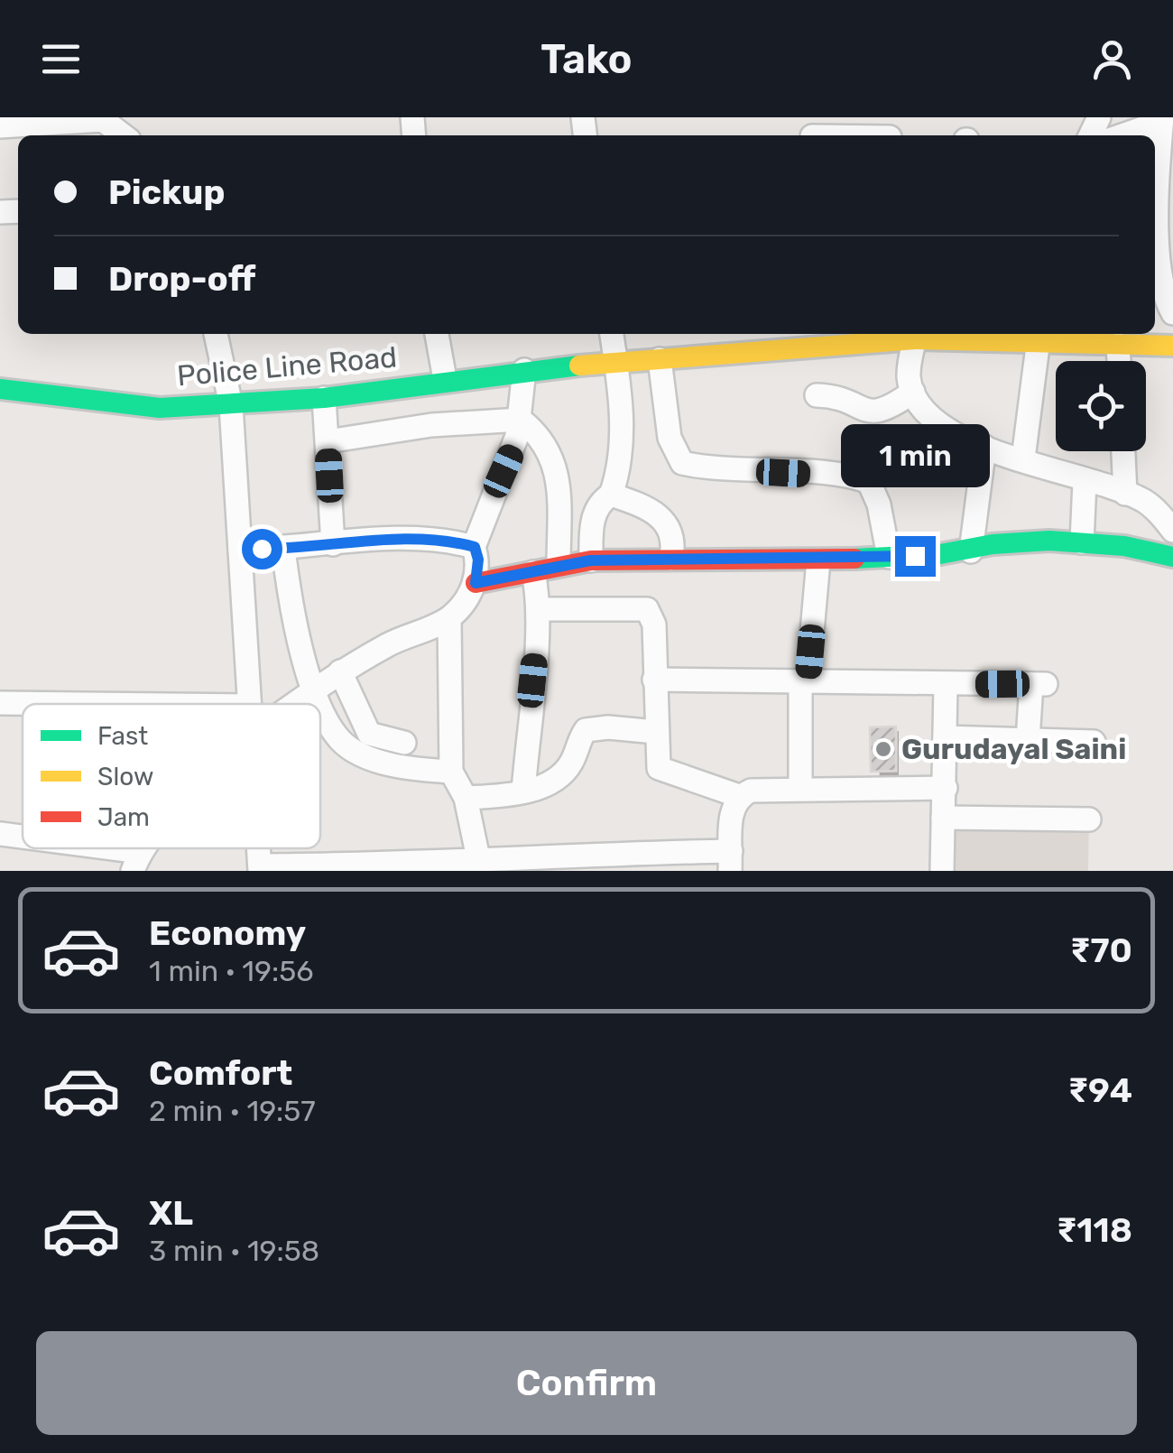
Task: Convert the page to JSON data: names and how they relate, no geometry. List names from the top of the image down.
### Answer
{
  "streets": {
    "street": ["Police Line Road"]
  },
  "places": ["Gurudayal Saini"],
  "legend": ["Fast", "Slow", "Jam"],
  "page": {
    "header": "Tako",
    "banner": ["Pickup", "Drop-off"],
    "bubble": "1 min",
    "list": [
      {
        "name": "Economy",
        "note": "1 min · 19:56",
        "value": "₹70"
      },
      {
        "name": "Comfort",
        "note": "2 min · 19:57",
        "value": "₹94"
      },
      {
        "name": "XL",
        "note": "3 min · 19:58",
        "value": "₹118"
      }
    ],
    "buttons": "Confirm"
  }
}
